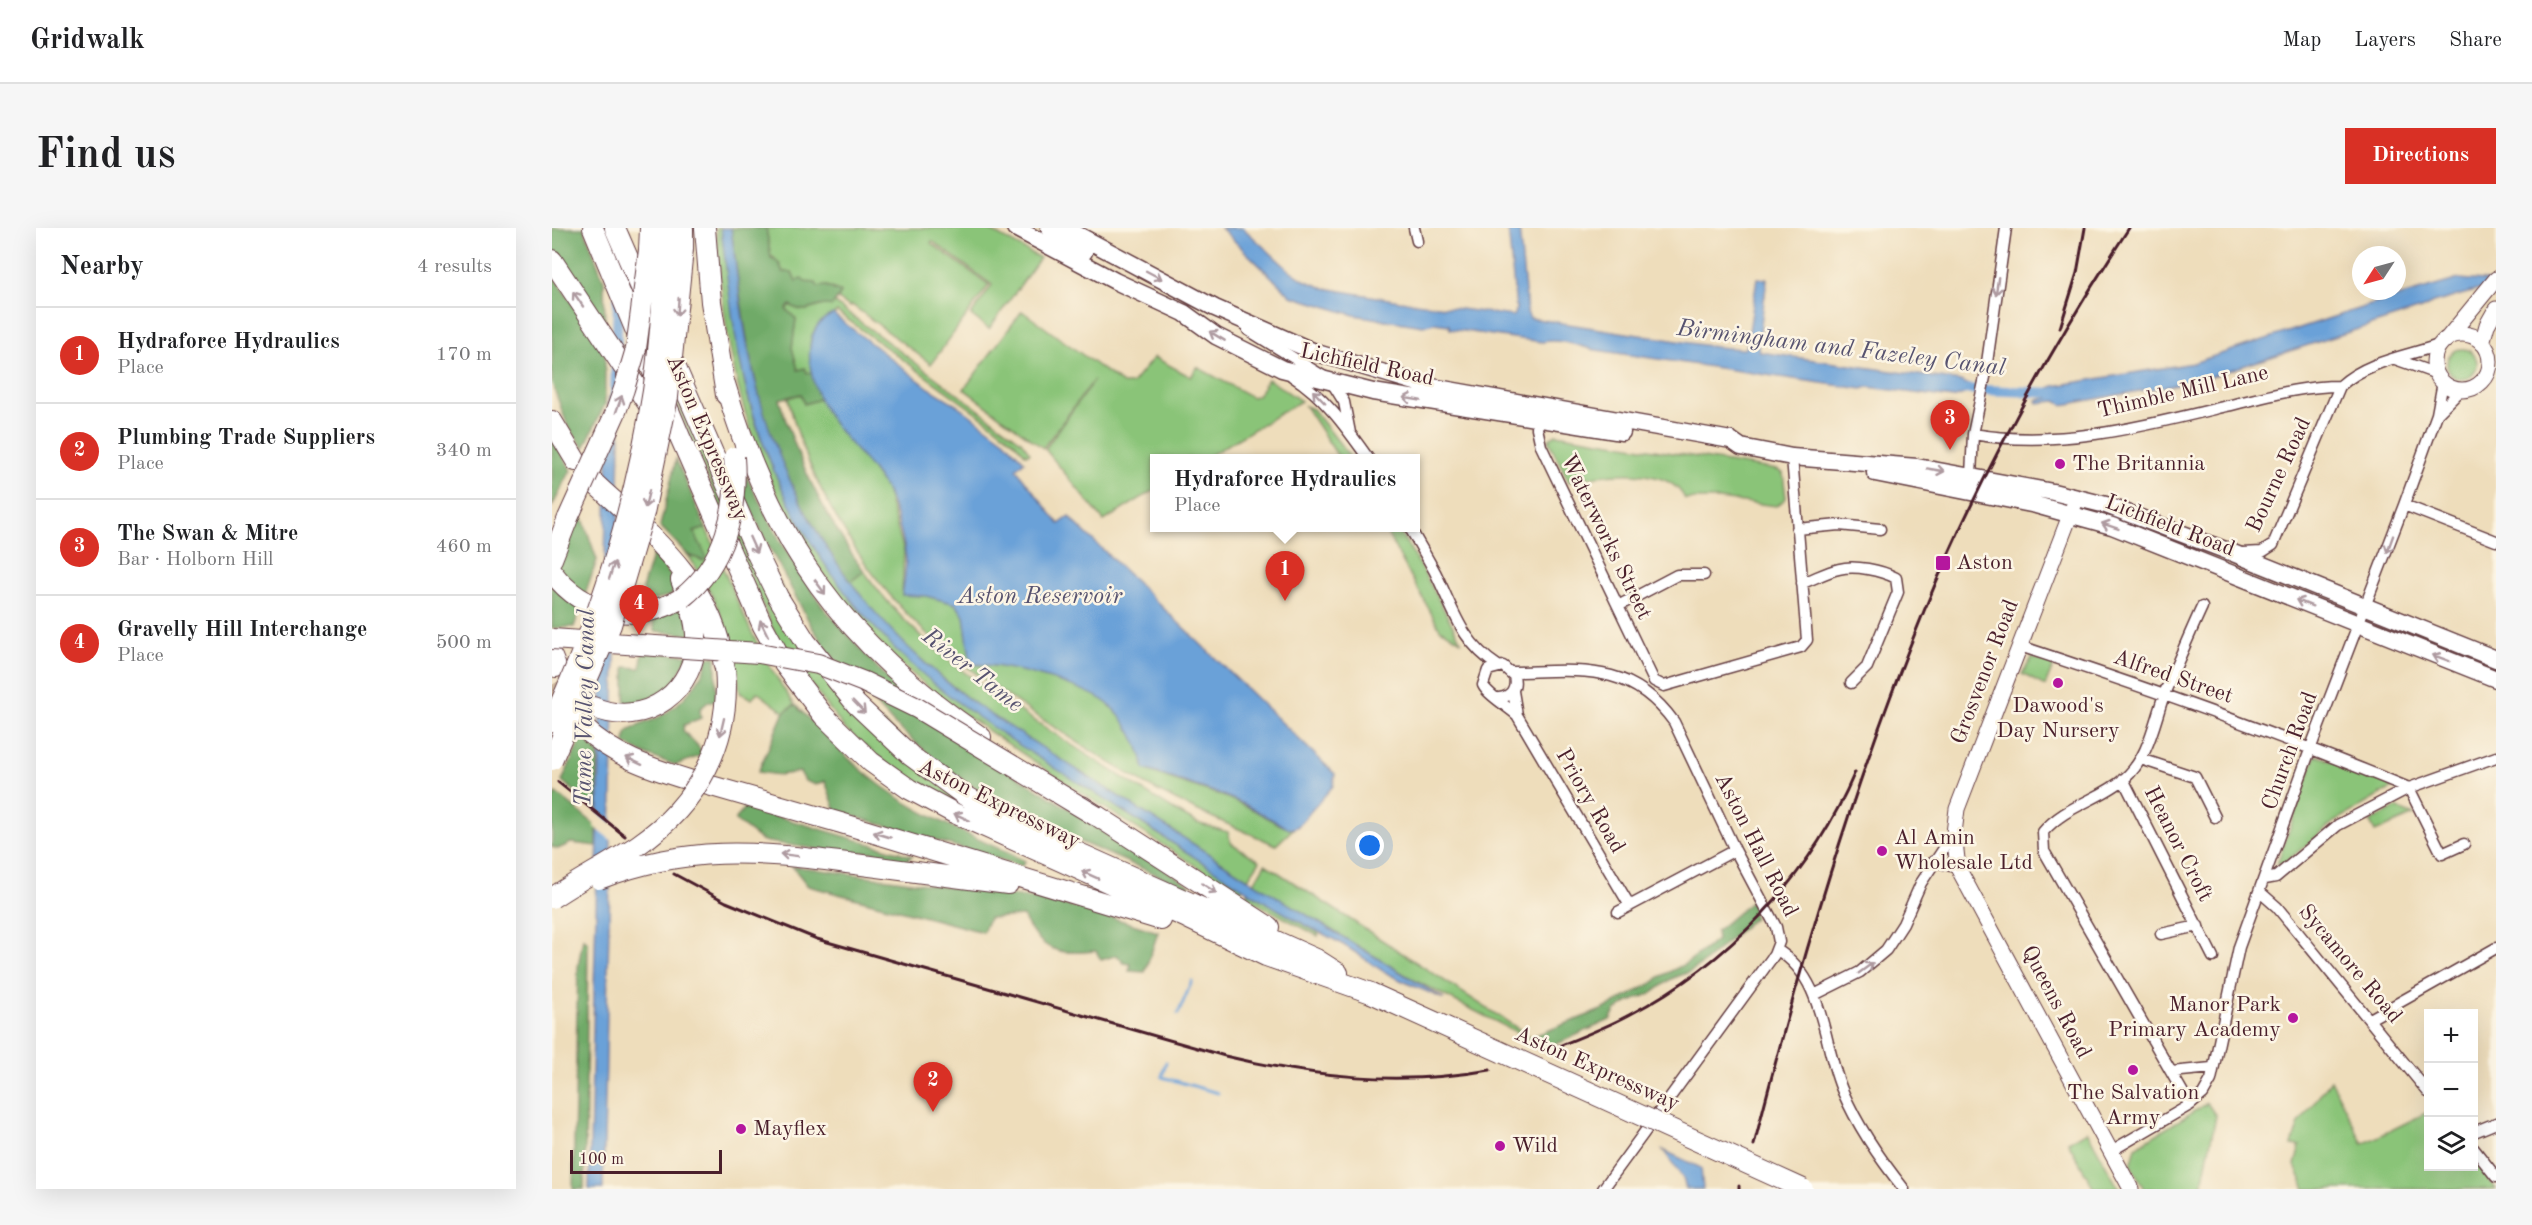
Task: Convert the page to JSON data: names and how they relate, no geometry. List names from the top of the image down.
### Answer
{
  "streets": {
    "highway": ["Aston Expressway"],
    "main road": ["Lichfield Road", "Grosvenor Road", "Queens Road"],
    "street": [
      "Thimble Mill Lane",
      "Bourne Road",
      "Waterworks Street",
      "Alfred Street",
      "Church Road",
      "Priory Road",
      "Heanor Croft",
      "Aston Hall Road",
      "Sycamore Road"
    ]
  },
  "crossings": [
    ["Lichfield Road", "Bourne Road"],
    ["Lichfield Road", "Waterworks Street"],
    ["Lichfield Road", "Grosvenor Road"],
    ["Lichfield Road", "Church Road"],
    ["Thimble Mill Lane", "Bourne Road"],
    ["Grosvenor Road", "Alfred Street"],
    ["Grosvenor Road", "Aston Hall Road"],
    ["Grosvenor Road", "Queens Road"],
    ["Alfred Street", "Church Road"],
    ["Church Road", "Sycamore Road"],
    ["Church Road", "Queens Road"],
    ["Priory Road", "Aston Hall Road"]
  ],
  "water": [
    "Birmingham and Fazeley Canal",
    "Aston Reservoir",
    "River Tame",
    "Tame Valley Canal"
  ],
  "places": {
    "other": [
      "The Britannia",
      "Dawood's Day Nursery",
      "Al Amin Wholesale Ltd",
      "Manor Park Primary Academy",
      "The Salvation Army",
      "Mayflex",
      "Wild"
    ],
    "transit": ["Aston"]
  },
  "scale_bar": "100 m",
  "north": "bottom left",
  "page": {
    "header": "Gridwalk",
    "nav": ["Map", "Layers", "Share"],
    "buttons": "Directions",
    "title": "Find us",
    "heading": ["Nearby", "4 results"],
    "list": [
      {
        "mark": "1",
        "name": "Hydraforce Hydraulics",
        "note": "Place",
        "value": "170 m"
      },
      {
        "mark": "2",
        "name": "Plumbing Trade Suppliers",
        "note": "Place",
        "value": "340 m"
      },
      {
        "mark": "3",
        "name": "The Swan & Mitre",
        "note": "Bar · Holborn Hill",
        "value": "460 m"
      },
      {
        "mark": "4",
        "name": "Gravelly Hill Interchange",
        "note": "Place",
        "value": "500 m"
      }
    ],
    "pins": [
      "3",
      "1",
      "4",
      "2"
    ],
    "popup": ["Hydraforce Hydraulics", "Place"],
    "map_buttons": ["+", "−"],
    "scale": "100 m"
  }
}
